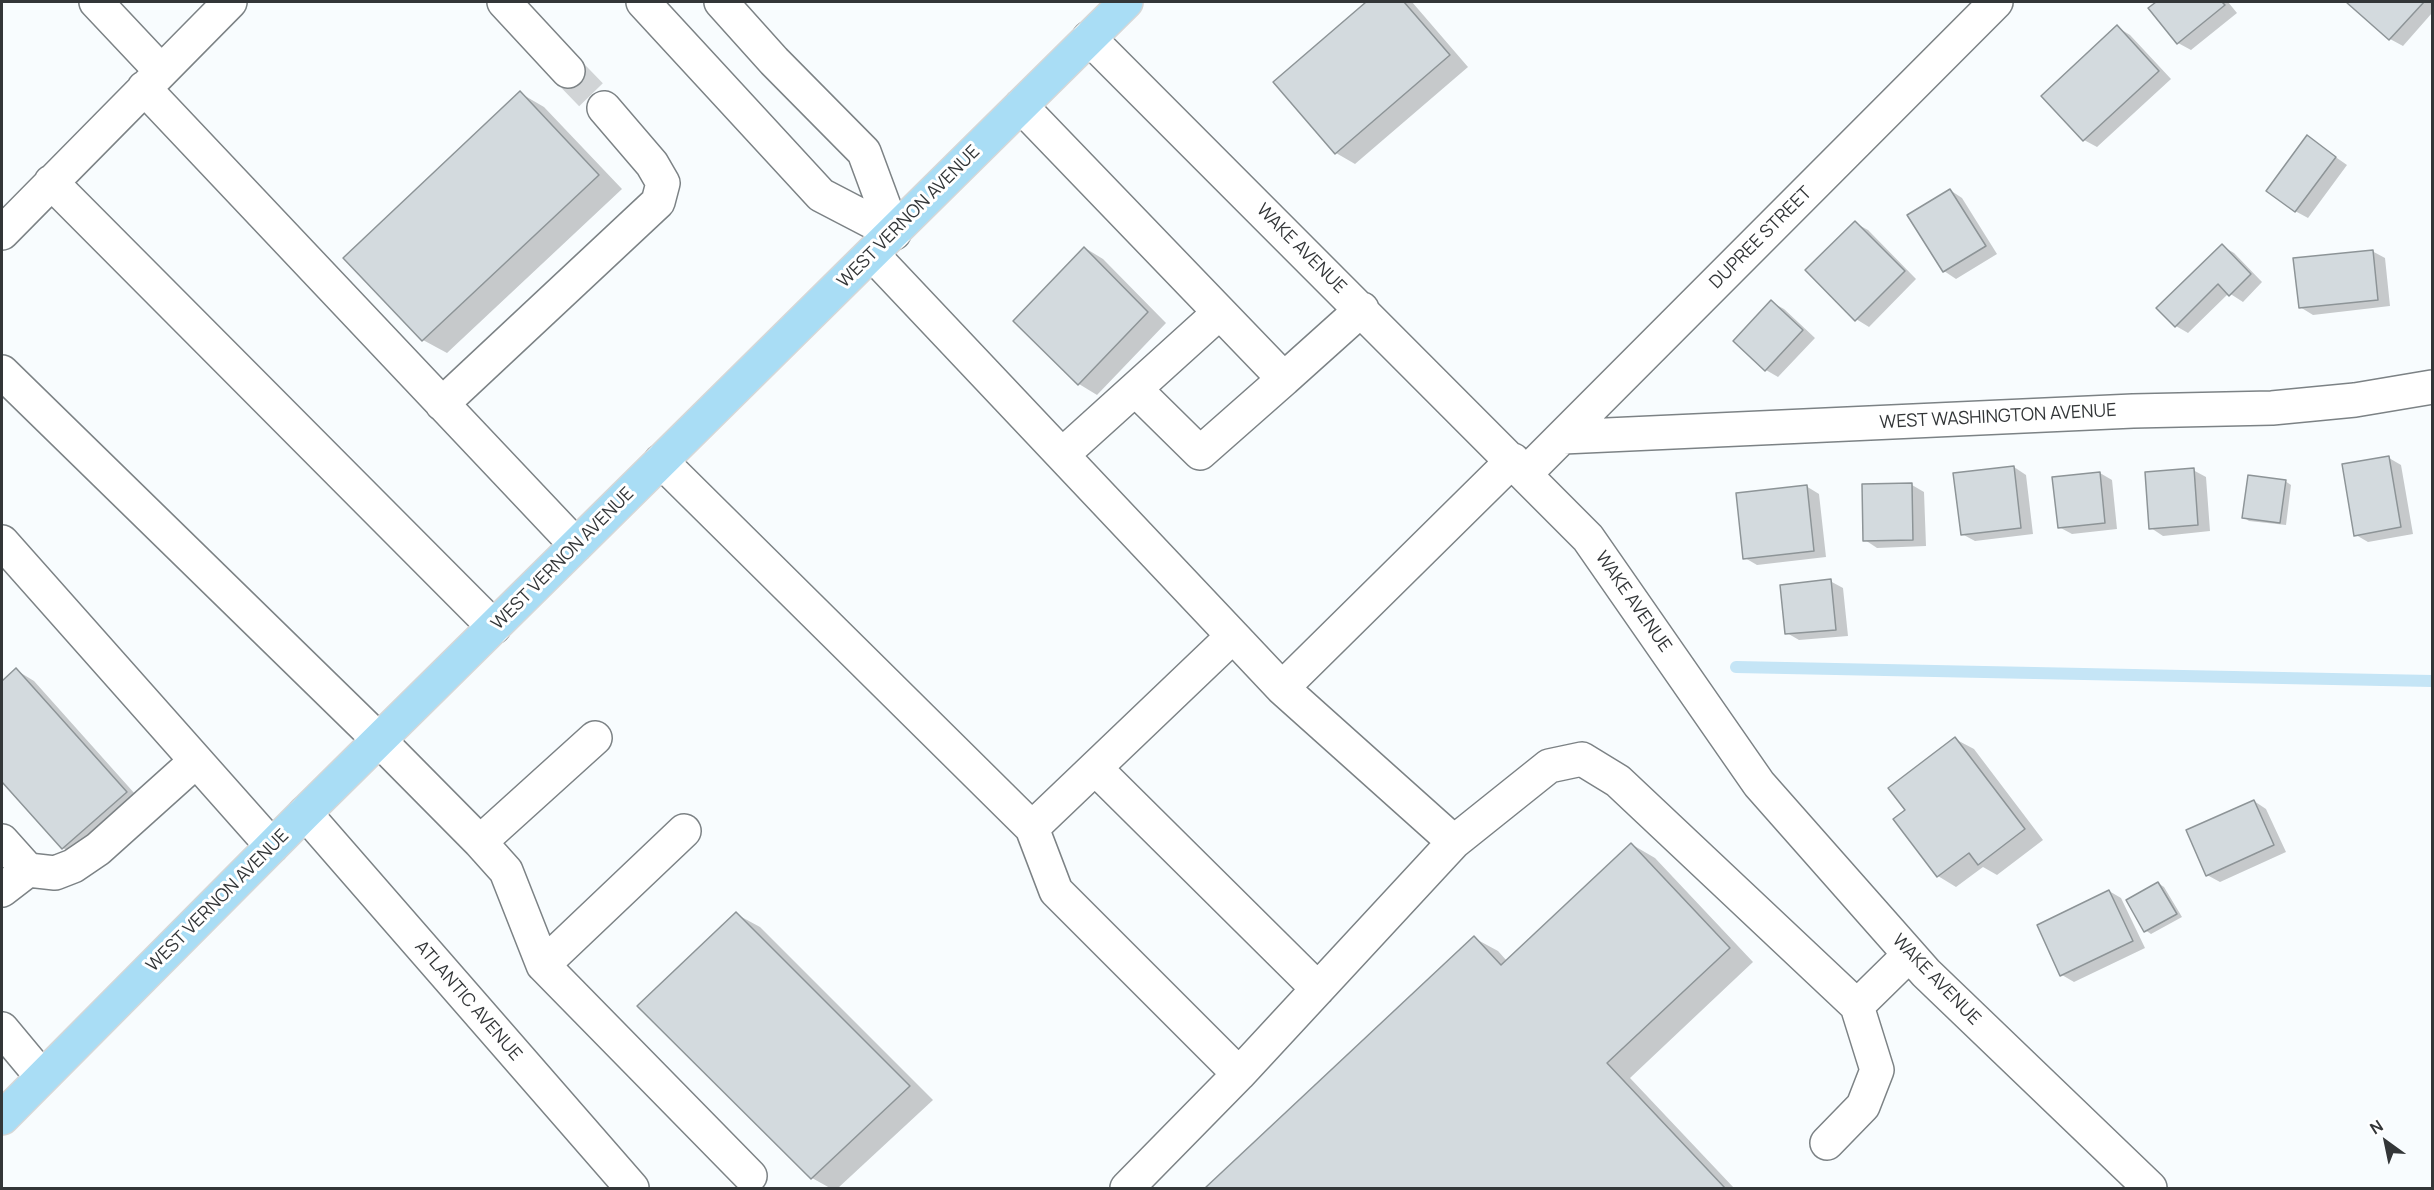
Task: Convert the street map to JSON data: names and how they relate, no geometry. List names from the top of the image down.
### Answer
{
  "streets": {
    "main road": ["WEST VERNON AVENUE"],
    "street": [
      "DUPREE STREET",
      "WAKE AVENUE",
      "WEST WASHINGTON AVENUE",
      "ATLANTIC AVENUE"
    ]
  },
  "crossings": [
    ["WEST VERNON AVENUE", "WAKE AVENUE"],
    ["WEST VERNON AVENUE", "ATLANTIC AVENUE"],
    ["DUPREE STREET", "WAKE AVENUE"],
    ["DUPREE STREET", "WEST WASHINGTON AVENUE"]
  ],
  "north": "top left"
}
